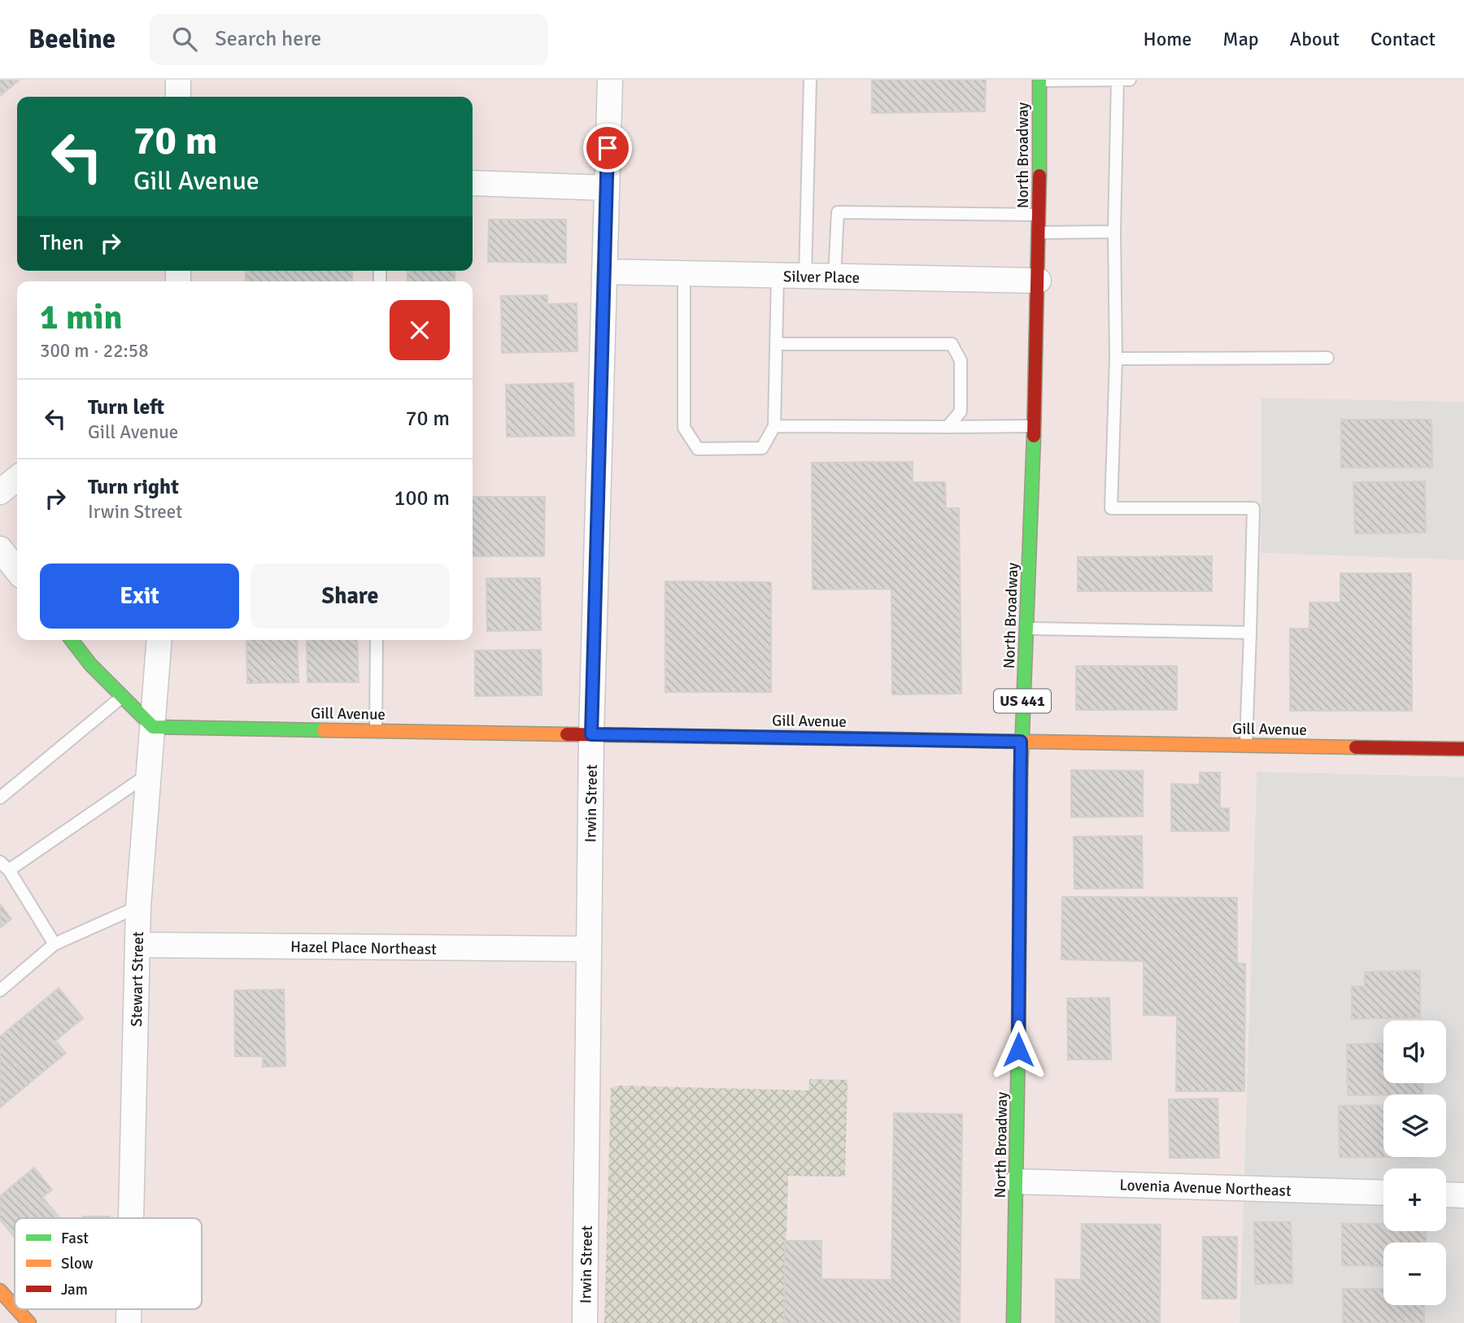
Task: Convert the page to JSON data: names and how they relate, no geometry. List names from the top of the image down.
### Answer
{
  "streets": {
    "street": [
      "North Broadway",
      "Silver Place",
      "US 441",
      "Gill Avenue",
      "Irwin Street",
      "Hazel Place Northeast",
      "Stewart Street",
      "Lovenia Avenue Northeast"
    ]
  },
  "crossings": [
    ["North Broadway", "Silver Place"],
    ["North Broadway", "Gill Avenue"],
    ["North Broadway", "Lovenia Avenue Northeast"],
    ["Silver Place", "Irwin Street"],
    ["Gill Avenue", "Irwin Street"],
    ["Gill Avenue", "Stewart Street"],
    ["Irwin Street", "Hazel Place Northeast"],
    ["Hazel Place Northeast", "Stewart Street"]
  ],
  "legend": ["Fast", "Slow", "Jam"],
  "page": {
    "header": "Beeline",
    "search": "Search here",
    "nav": [
      "Home",
      "Map",
      "About",
      "Contact"
    ],
    "turn": ["70 m", "Gill Avenue"],
    "then": "Then",
    "heading": ["1 min", "300 m · 22:58"],
    "list": [
      {
        "name": "Turn left",
        "note": "Gill Avenue",
        "value": "70 m"
      },
      {
        "name": "Turn right",
        "note": "Irwin Street",
        "value": "100 m"
      }
    ],
    "buttons": ["Exit", "Share"],
    "map_buttons": ["+", "−"]
  }
}
